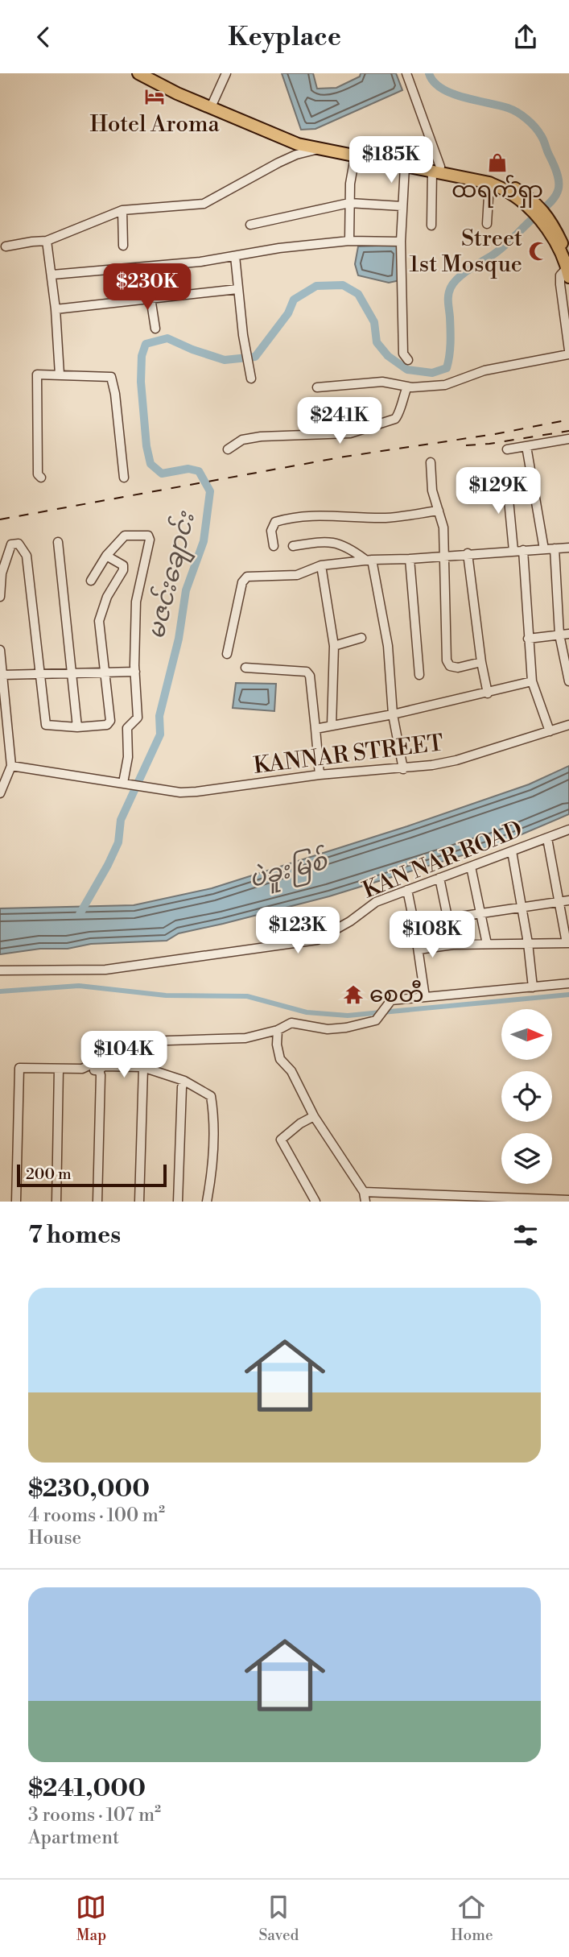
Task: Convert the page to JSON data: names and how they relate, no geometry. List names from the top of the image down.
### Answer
{
  "streets": {
    "street": ["KANNAR STREET", "KAN NAR ROAD"]
  },
  "water": ["မဇင်းချောင်း", "ပဲခူးမြစ်"],
  "places": {
    "hotel": ["Hotel Aroma"],
    "shop": ["ထရက်ရှာ"],
    "mosque": ["Street 1st Mosque"],
    "temple": ["စေတီ"]
  },
  "scale_bar": "200 m",
  "north": "right",
  "page": {
    "header": "Keyplace",
    "price": [
      "$185K",
      "$230K",
      "$241K",
      "$129K",
      "$123K",
      "$108K",
      "$104K"
    ],
    "scale": "200 m",
    "heading": "7 homes",
    "list": [
      {
        "name": "$230,000",
        "note": "4 rooms · 100 m² · House"
      },
      {
        "name": "$241,000",
        "note": "3 rooms · 107 m² · Apartment"
      }
    ],
    "tabs": ["Map", "Saved", "Home"]
  }
}
